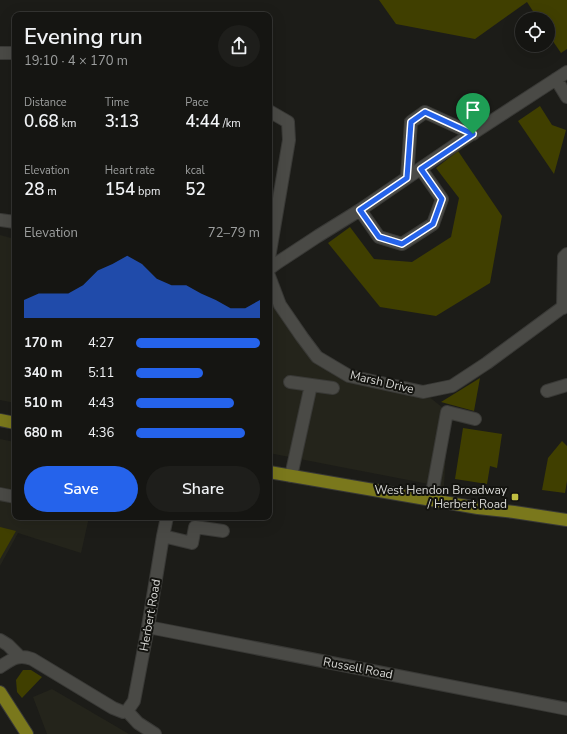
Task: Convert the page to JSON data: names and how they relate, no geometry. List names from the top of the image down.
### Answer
{
  "streets": {
    "street": ["Marsh Drive", "Herbert Road", "Russell Road"]
  },
  "crossings": [
    ["Herbert Road", "Russell Road"]
  ],
  "places": {
    "transit": ["West Hendon Broadway / Herbert Road"]
  },
  "page": {
    "heading": ["Evening run", "19:10 · 4 × 170 m"],
    "stats": [
      ["Distance", "0.68 km"],
      ["Time", "3:13"],
      ["Pace", "4:44 /km"],
      ["Elevation", "28 m"],
      ["Heart rate", "154 bpm"],
      ["kcal", "52"]
    ],
    "chart": ["Elevation", "72–79 m"],
    "list": [
      {
        "name": "170 m",
        "note": "4:27"
      },
      {
        "name": "340 m",
        "note": "5:11"
      },
      {
        "name": "510 m",
        "note": "4:43"
      },
      {
        "name": "680 m",
        "note": "4:36"
      }
    ],
    "buttons": ["Save", "Share"]
  }
}
